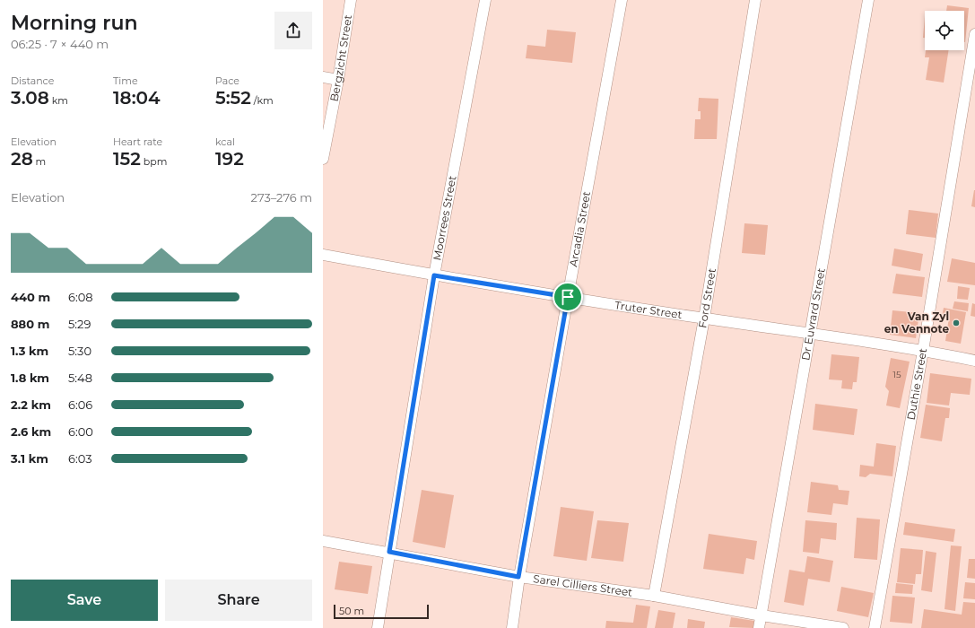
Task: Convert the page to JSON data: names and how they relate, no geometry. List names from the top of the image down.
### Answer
{
  "streets": {
    "street": [
      "Bergzicht Street",
      "Moorrees Street",
      "Arcadia Street",
      "Ford Street",
      "Truter Street",
      "Dr Euvrard Street",
      "Duthie Street",
      "Sarel Cilliers Street"
    ]
  },
  "crossings": [
    ["Moorrees Street", "Truter Street"],
    ["Moorrees Street", "Sarel Cilliers Street"],
    ["Arcadia Street", "Truter Street"],
    ["Arcadia Street", "Sarel Cilliers Street"],
    ["Ford Street", "Truter Street"],
    ["Ford Street", "Sarel Cilliers Street"],
    ["Truter Street", "Dr Euvrard Street"],
    ["Truter Street", "Duthie Street"],
    ["Dr Euvrard Street", "Sarel Cilliers Street"]
  ],
  "places": ["Van Zyl en Vennote"],
  "house_numbers": ["15"],
  "scale_bar": "50 m",
  "page": {
    "heading": ["Morning run", "06:25 · 7 × 440 m"],
    "stats": [
      ["Distance", "3.08 km"],
      ["Time", "18:04"],
      ["Pace", "5:52 /km"],
      ["Elevation", "28 m"],
      ["Heart rate", "152 bpm"],
      ["kcal", "192"]
    ],
    "chart": ["Elevation", "273–276 m"],
    "list": [
      {
        "name": "440 m",
        "note": "6:08"
      },
      {
        "name": "880 m",
        "note": "5:29"
      },
      {
        "name": "1.3 km",
        "note": "5:30"
      },
      {
        "name": "1.8 km",
        "note": "5:48"
      },
      {
        "name": "2.2 km",
        "note": "6:06"
      },
      {
        "name": "2.6 km",
        "note": "6:00"
      },
      {
        "name": "3.1 km",
        "note": "6:03"
      }
    ],
    "buttons": ["Save", "Share"],
    "scale": "50 m"
  }
}
